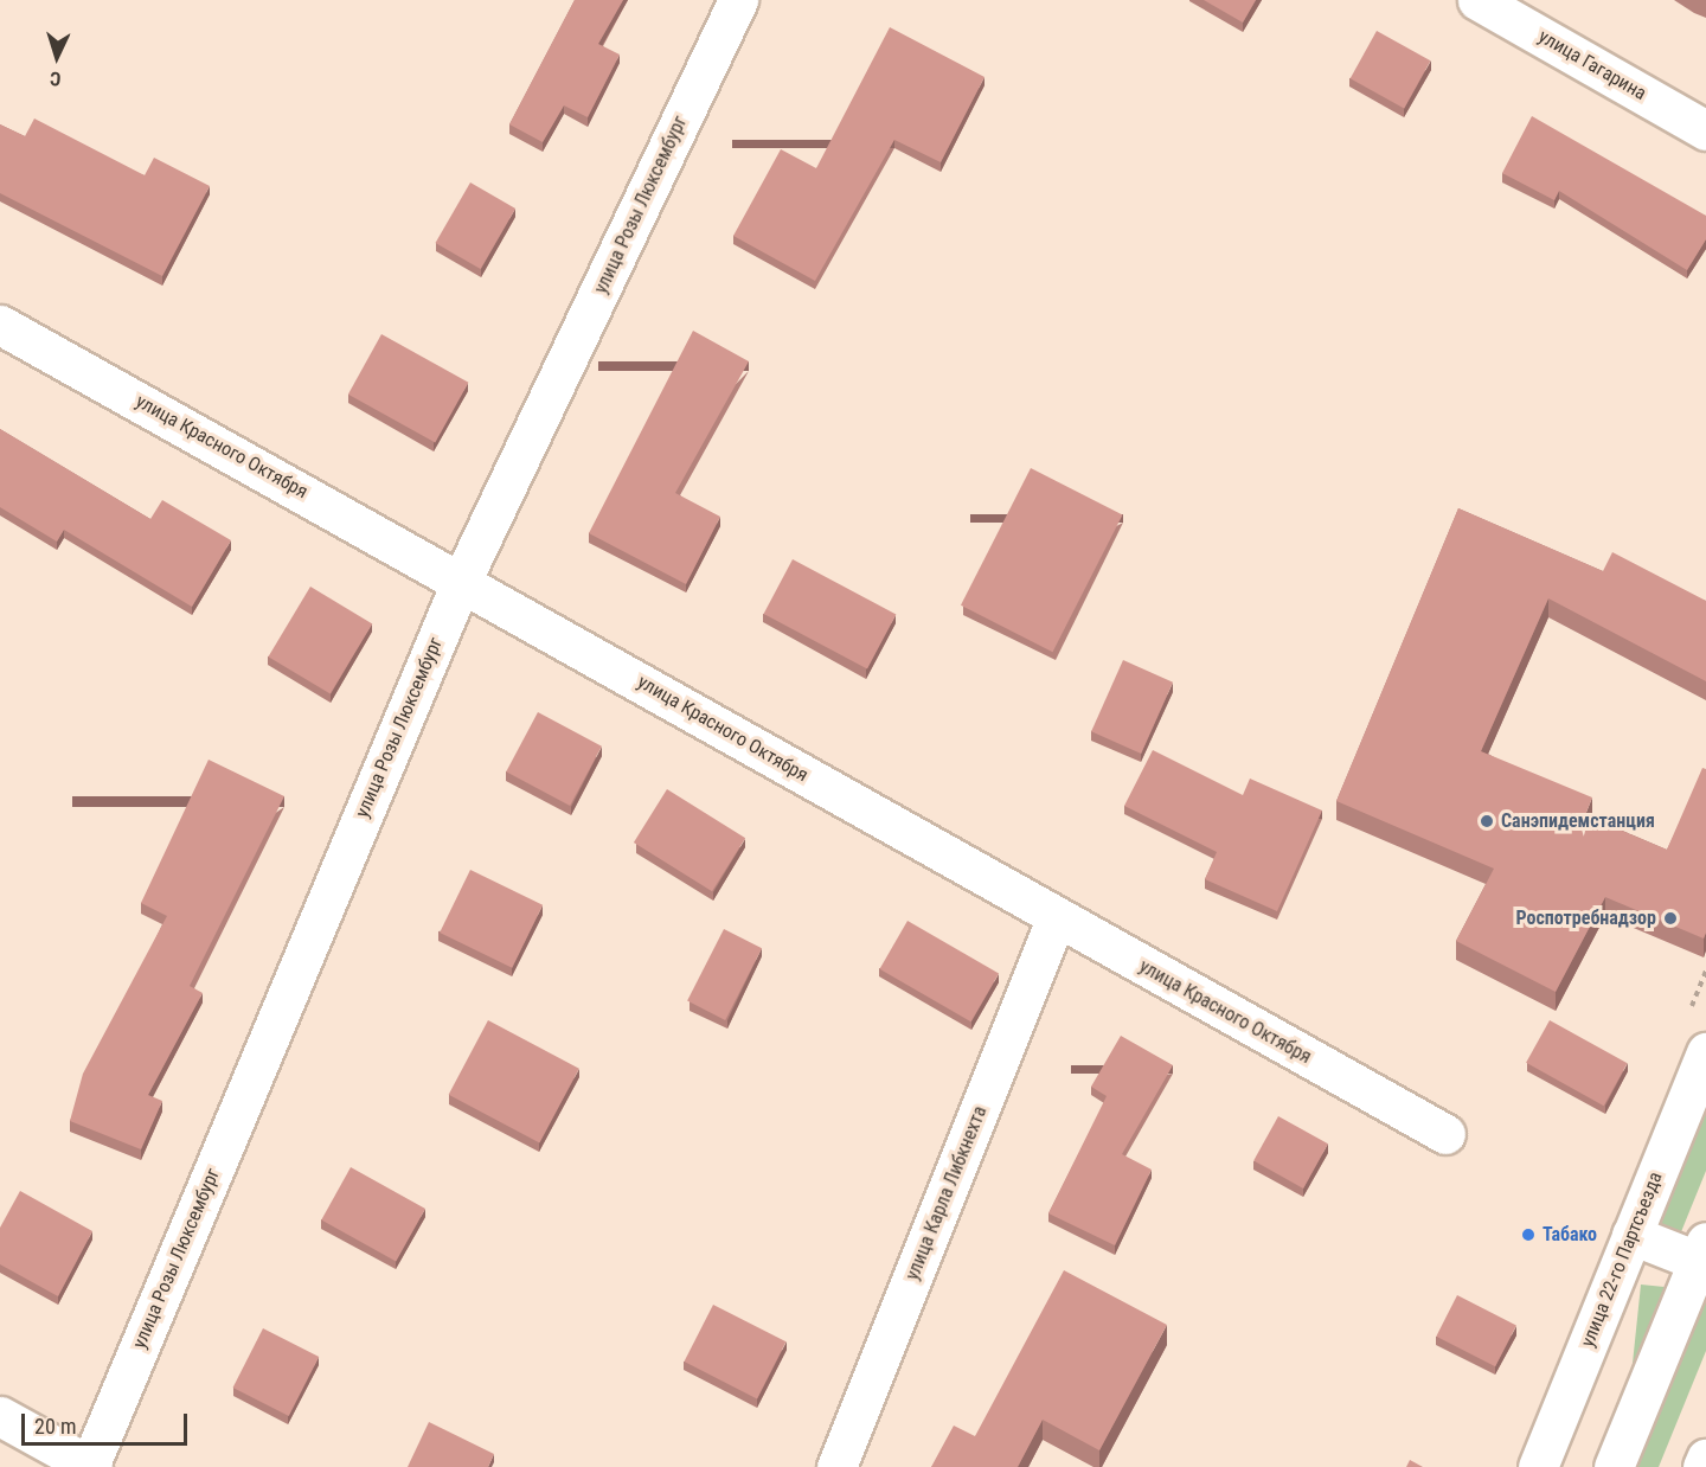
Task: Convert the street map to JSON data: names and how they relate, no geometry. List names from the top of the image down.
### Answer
{
  "streets": {
    "street": [
      "улица Гагарина",
      "улица Розы Люксембург",
      "улица Красного Октября",
      "улица Карла Либкнехта",
      "улица 22-го Партсъезда"
    ]
  },
  "crossings": [
    ["улица Розы Люксембург", "улица Красного Октября"],
    ["улица Красного Октября", "улица Карла Либкнехта"]
  ],
  "places": ["Санэпидемстанция", "Роспотребнадзор", "Табако"],
  "scale_bar": "20 m",
  "north": "bottom"
}
